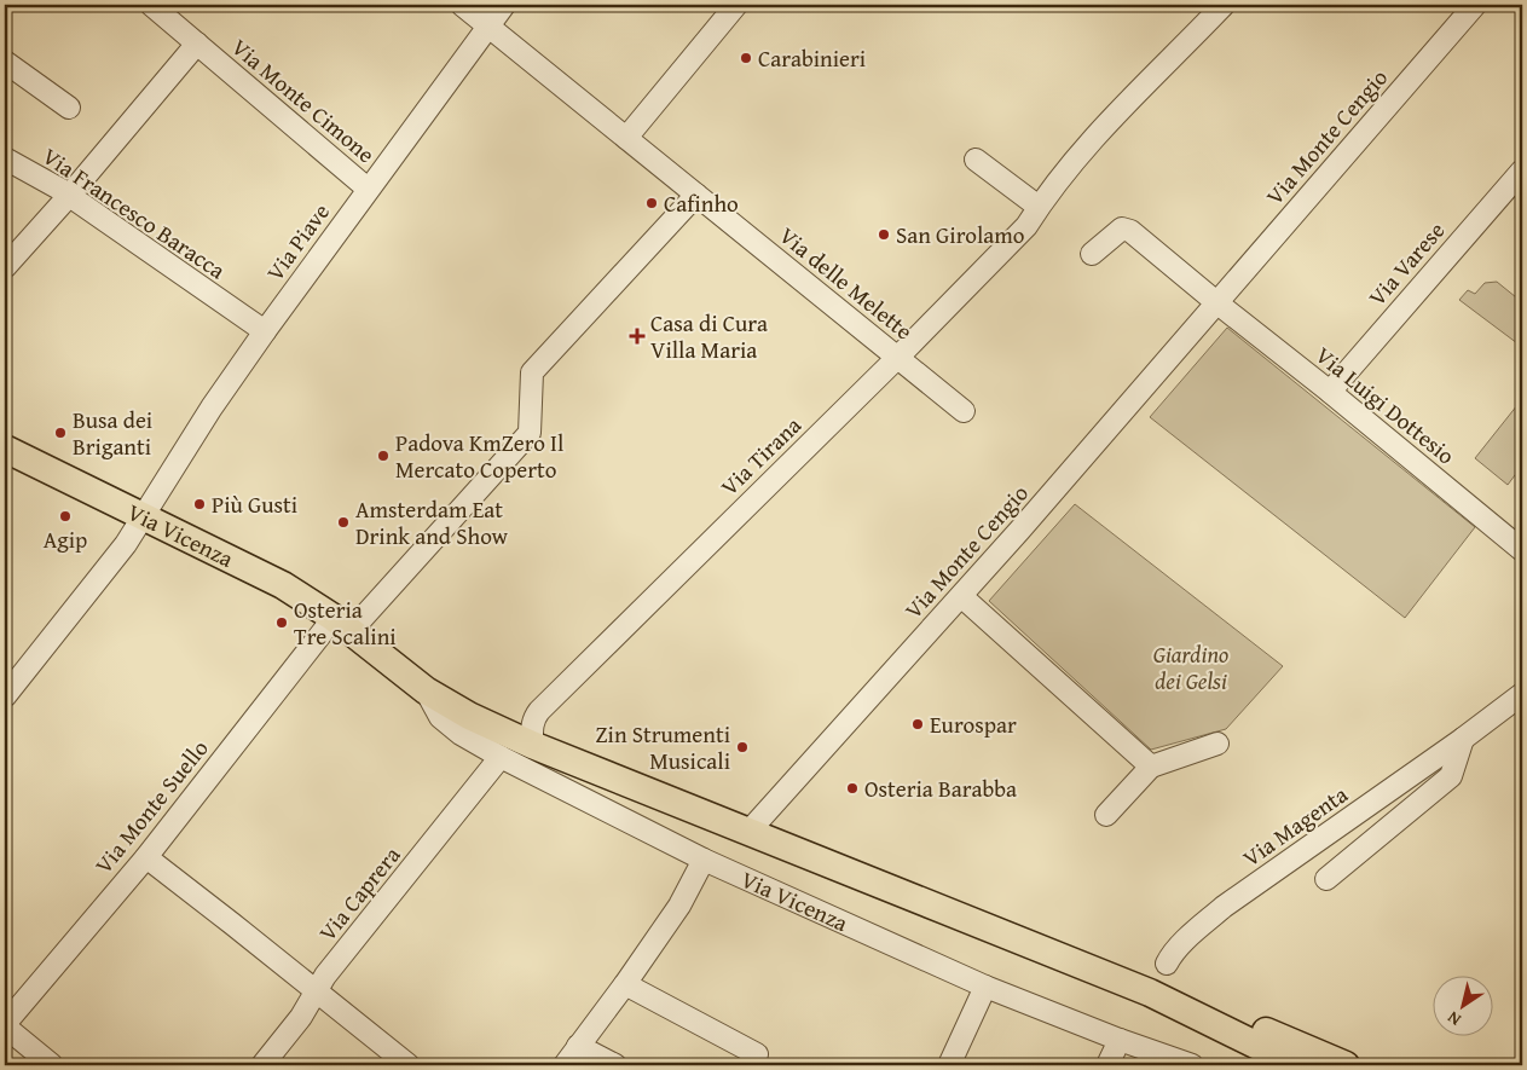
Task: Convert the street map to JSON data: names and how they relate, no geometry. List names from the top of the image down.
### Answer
{
  "streets": {
    "main road": ["Via Vicenza"],
    "street": [
      "Via Monte Cimone",
      "Via Monte Cengio",
      "Via Francesco Baracca",
      "Via Piave",
      "Via Varese",
      "Via delle Melette",
      "Via Luigi Dottesio",
      "Via Tirana",
      "Via Monte Suello",
      "Via Magenta",
      "Via Caprera"
    ]
  },
  "crossings": [
    ["Via Monte Cimone", "Via Piave"],
    ["Via Monte Cengio", "Via Luigi Dottesio"],
    ["Via Monte Cengio", "Via Vicenza"],
    ["Via Francesco Baracca", "Via Piave"],
    ["Via Piave", "Via delle Melette"],
    ["Via Piave", "Via Vicenza"],
    ["Via Varese", "Via Luigi Dottesio"],
    ["Via delle Melette", "Via Tirana"],
    ["Via Tirana", "Via Vicenza"],
    ["Via Vicenza", "Via Monte Suello"],
    ["Via Vicenza", "Via Caprera"]
  ],
  "parks": ["Giardino dei Gelsi"],
  "places": {
    "other": [
      "Carabinieri",
      "Cafinho",
      "San Girolamo",
      "Busa dei Briganti",
      "Padova KmZero Il Mercato Coperto",
      "Più Gusti",
      "Agip",
      "Amsterdam Eat Drink and Show",
      "Osteria Tre Scalini",
      "Eurospar",
      "Zin Strumenti Musicali",
      "Osteria Barabba"
    ],
    "health": ["Casa di Cura Villa Maria"]
  },
  "north": "bottom left"
}
